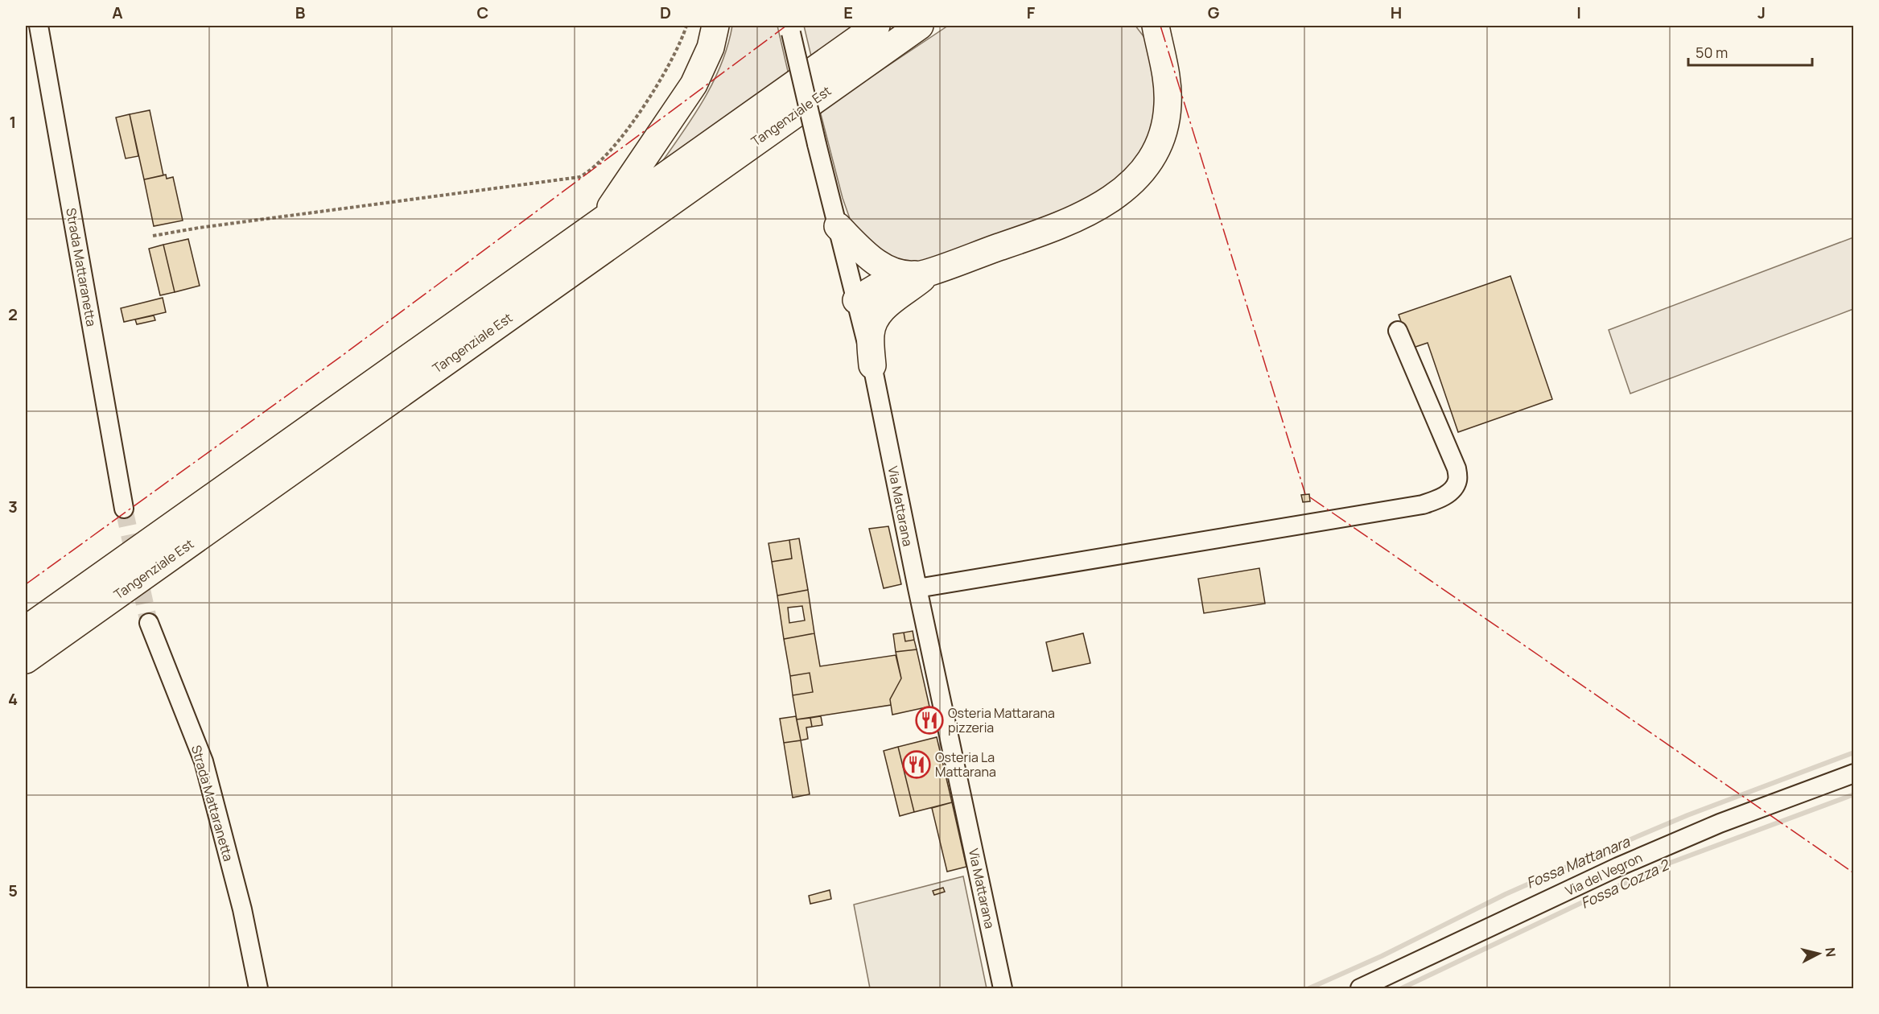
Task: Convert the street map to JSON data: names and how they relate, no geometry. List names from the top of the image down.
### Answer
{
  "streets": {
    "highway": ["Tangenziale Est"],
    "street": ["Strada Mattaranetta", "Via Mattarana", "Via del Vegron"]
  },
  "water": ["Fossa Mattanara", "Fossa Cozza 2"],
  "places": {
    "restaurant": ["Osteria Mattarana pizzeria", "Osteria La Mattarana"]
  },
  "scale_bar": "50 m",
  "north": "right",
  "grid": {
    "columns": [
      "A",
      "B",
      "C",
      "D",
      "E",
      "F",
      "G",
      "H",
      "I",
      "J"
    ],
    "rows": [
      "1",
      "2",
      "3",
      "4",
      "5"
    ]
  }
}
